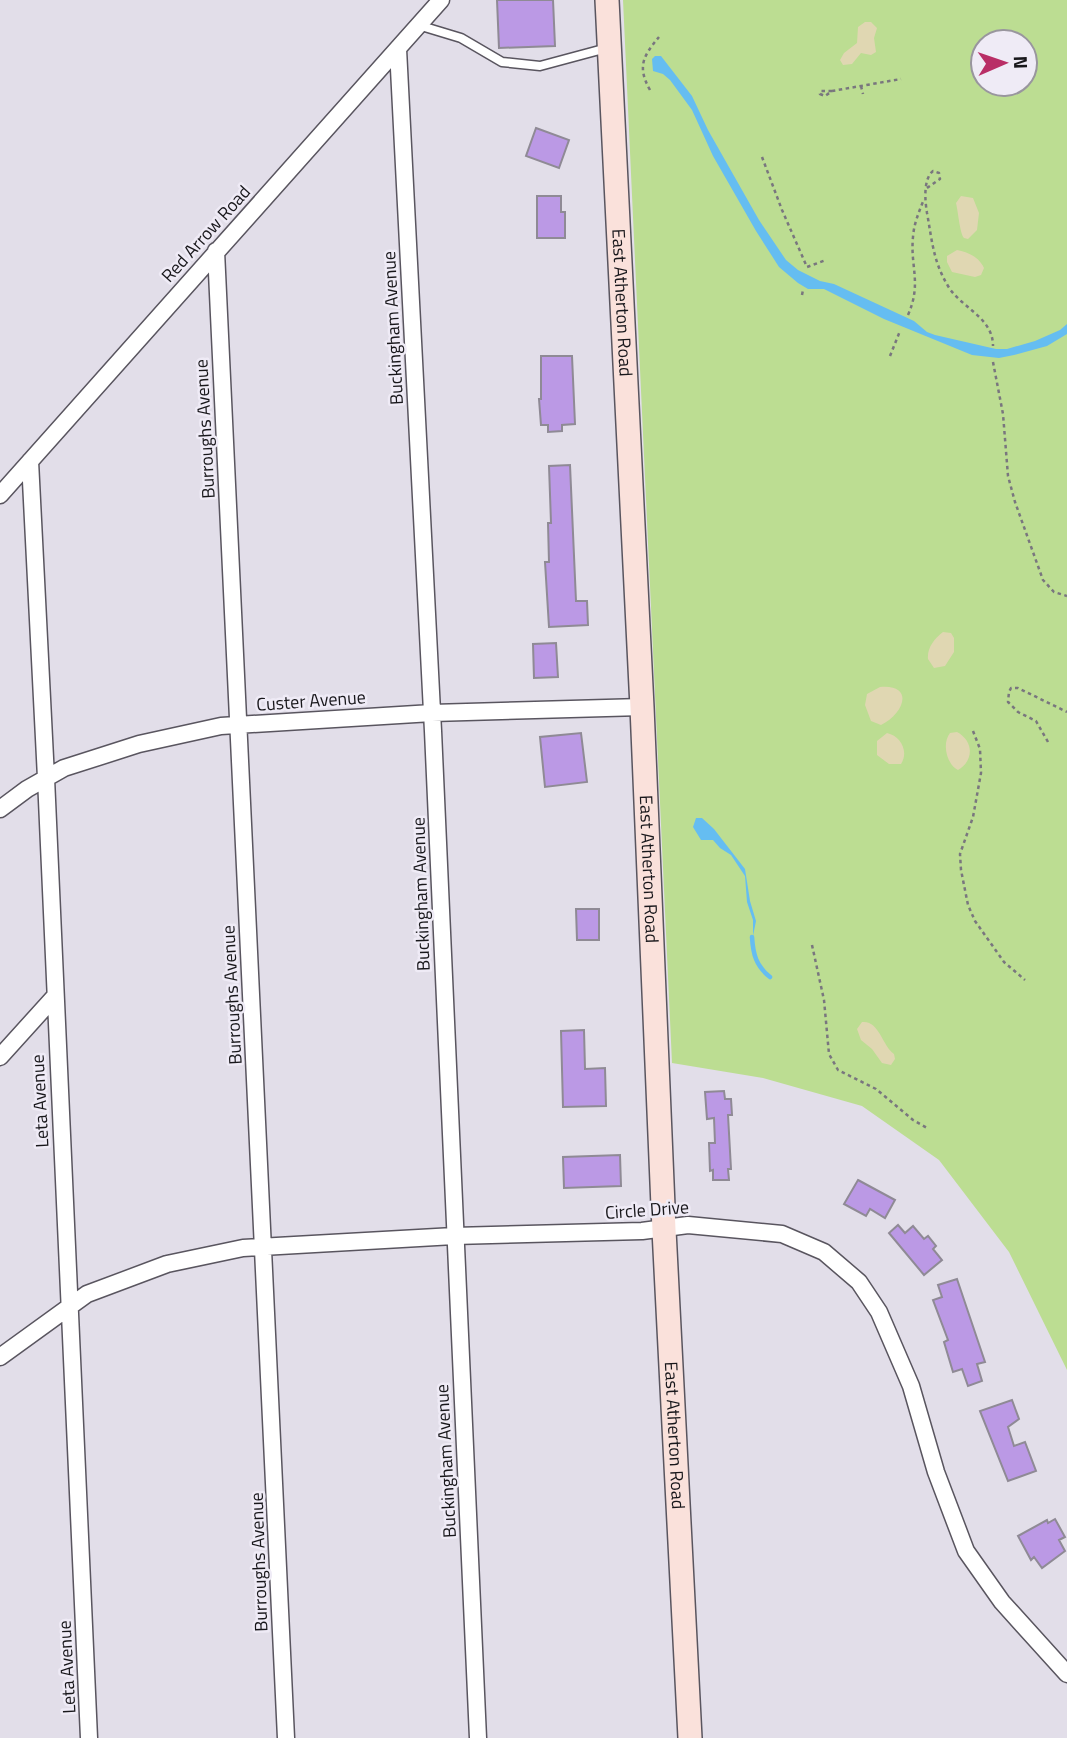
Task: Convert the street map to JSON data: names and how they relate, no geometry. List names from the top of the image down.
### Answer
{
  "streets": {
    "street": [
      "Red Arrow Road",
      "East Atherton Road",
      "Buckingham Avenue",
      "Burroughs Avenue",
      "Custer Avenue",
      "Leta Avenue",
      "Circle Drive"
    ]
  },
  "crossings": [
    ["Red Arrow Road", "Buckingham Avenue"],
    ["Red Arrow Road", "Burroughs Avenue"],
    ["Red Arrow Road", "Leta Avenue"],
    ["East Atherton Road", "Custer Avenue"],
    ["East Atherton Road", "Circle Drive"],
    ["Buckingham Avenue", "Custer Avenue"],
    ["Buckingham Avenue", "Circle Drive"],
    ["Burroughs Avenue", "Custer Avenue"],
    ["Burroughs Avenue", "Circle Drive"],
    ["Custer Avenue", "Leta Avenue"],
    ["Leta Avenue", "Circle Drive"]
  ],
  "north": "right"
}
